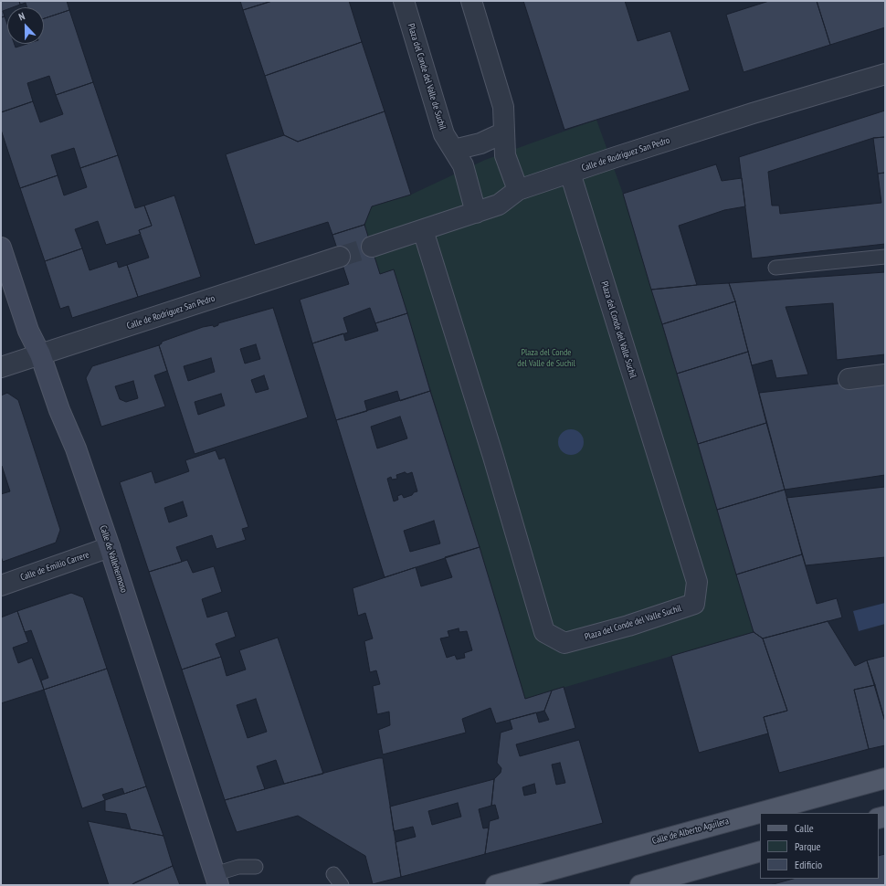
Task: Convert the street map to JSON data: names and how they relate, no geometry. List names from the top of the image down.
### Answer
{
  "streets": {
    "main road": ["Calle de Alberto Aguilera"],
    "street": [
      "Plaza del Conde del Valle de Suchil",
      "Calle de Rodríguez San Pedro",
      "Plaza del Conde del Valle Suchil",
      "Calle de Vallehermoso",
      "Calle de Emilio Carrere"
    ]
  },
  "crossings": [
    ["Plaza del Conde del Valle de Suchil", "Calle de Rodríguez San Pedro"],
    ["Calle de Rodríguez San Pedro", "Plaza del Conde del Valle Suchil"],
    ["Calle de Rodríguez San Pedro", "Calle de Vallehermoso"],
    ["Calle de Vallehermoso", "Calle de Emilio Carrere"]
  ],
  "parks": ["Plaza del Conde del Valle de Suchil"],
  "legend": ["Calle", "Parque", "Edificio"],
  "north": "top"
}
